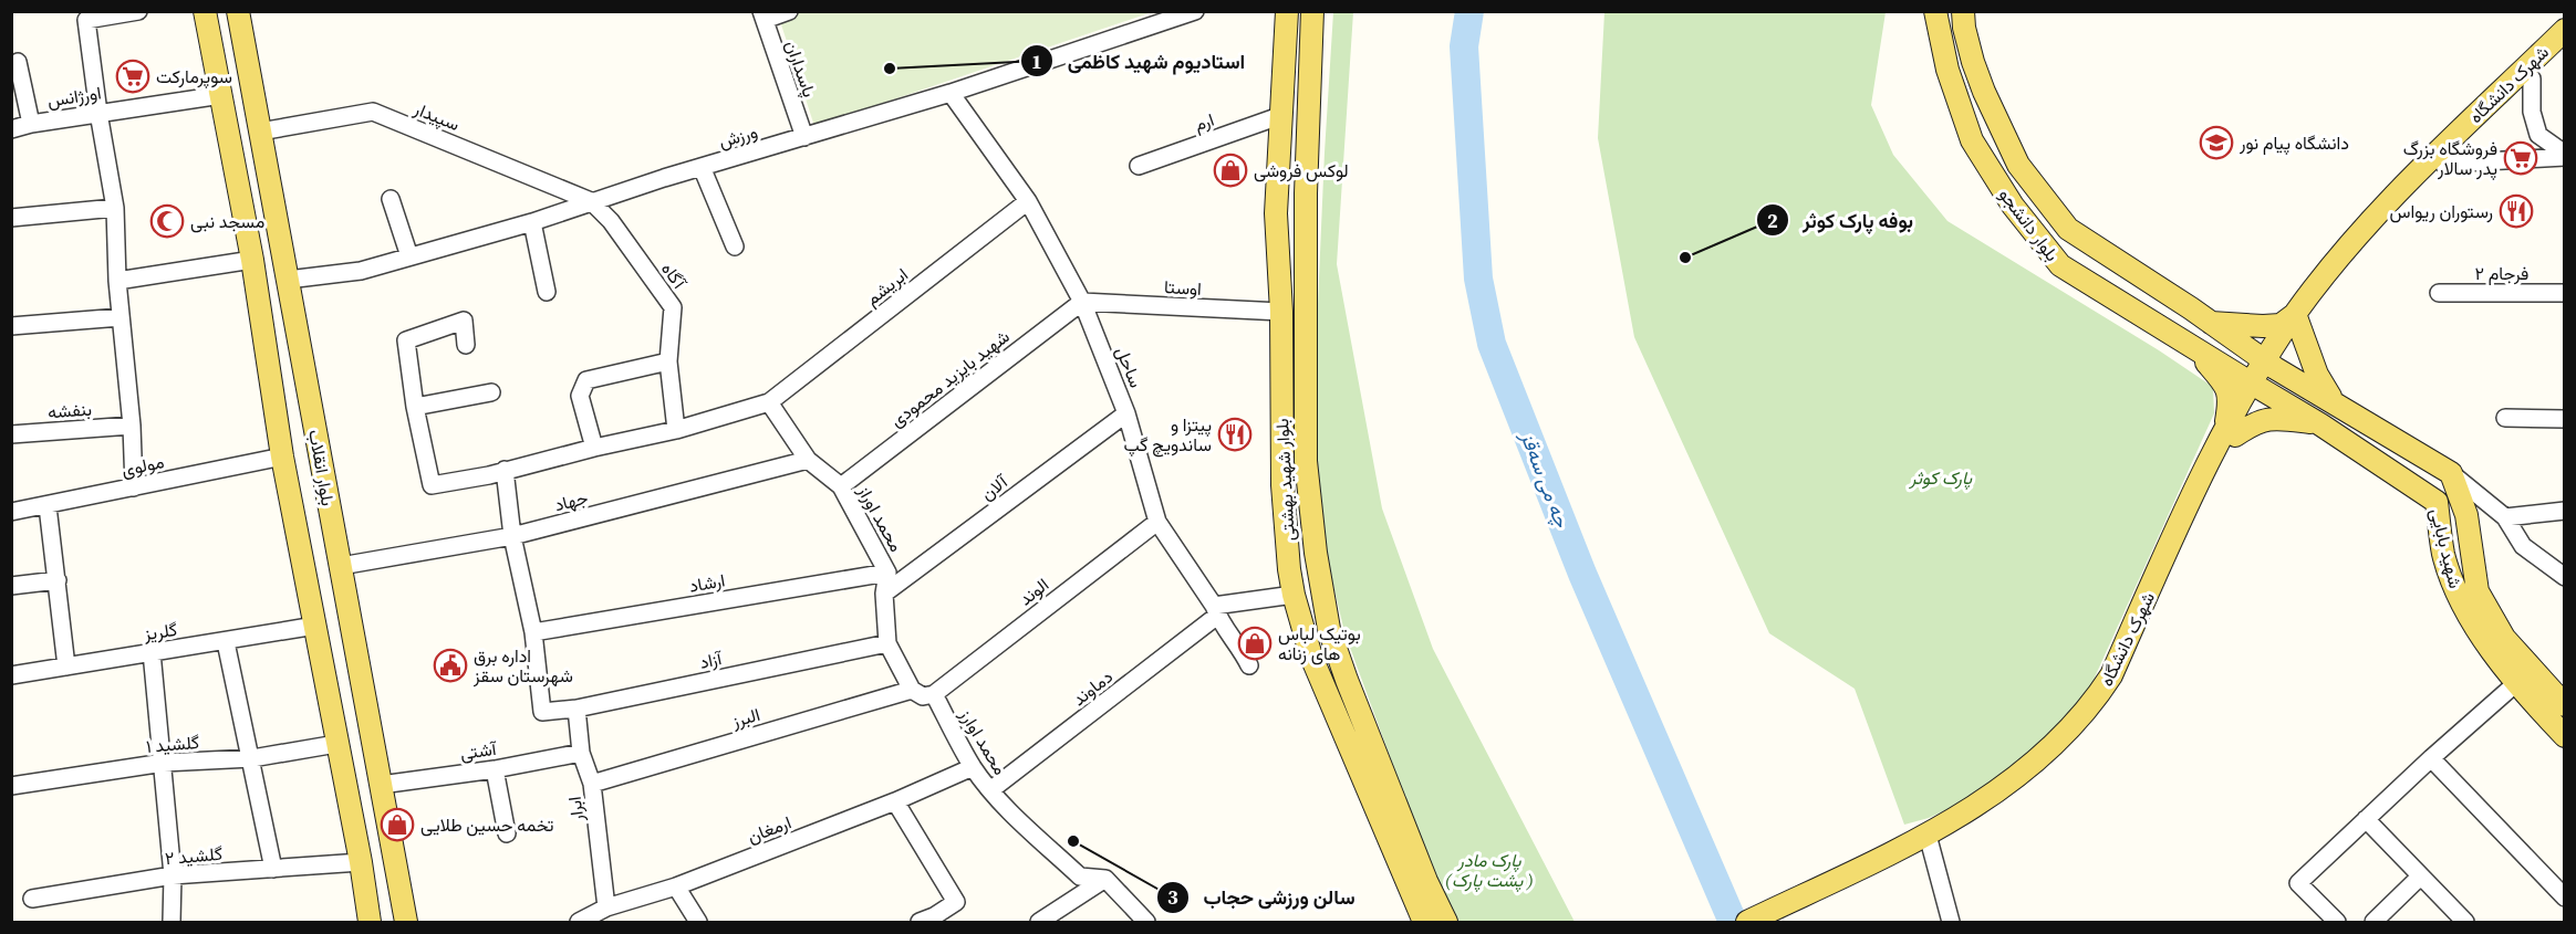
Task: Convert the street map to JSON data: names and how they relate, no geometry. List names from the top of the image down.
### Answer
{
  "streets": {
    "main road": [
      "شهرک دانشگاه",
      "بلوار دانشجو",
      "بلوار انقلاب",
      "بلوار شهید بهشتی",
      "شهید بابایی"
    ],
    "street": [
      "پاسداران",
      "اورژانس",
      "سپیدار",
      "ارم",
      "ورزش",
      "فرجام ۲",
      "آگاه",
      "ابریشم",
      "اوستا",
      "ساحل",
      "شهید بایزید محمودی",
      "بنفشه",
      "مولوی",
      "آلان",
      "جهاد",
      "محمد اوراز",
      "ارشاد",
      "الوند",
      "گلریز",
      "آزاد",
      "دماوند",
      "البرز",
      "محمد اوارز",
      "گلشید ۱",
      "آشتی",
      "ابرار",
      "ارمغان",
      "گلشید ۲"
    ]
  },
  "crossings": [
    ["پاسداران", "ورزش"],
    ["اورژانس", "بلوار انقلاب"],
    ["سپیدار", "ورزش"],
    ["سپیدار", "آگاه"],
    ["سپیدار", "بلوار انقلاب"],
    ["ارم", "بلوار شهید بهشتی"],
    ["ورزش", "آگاه"],
    ["ورزش", "ساحل"],
    ["ورزش", "بلوار انقلاب"],
    ["بلوار دانشجو", "شهید بابایی"],
    ["ابریشم", "ساحل"],
    ["اوستا", "ساحل"],
    ["اوستا", "شهید بایزید محمودی"],
    ["اوستا", "بلوار شهید بهشتی"],
    ["ساحل", "شهید بایزید محمودی"],
    ["ساحل", "آلان"],
    ["ساحل", "الوند"],
    ["ساحل", "دماوند"],
    ["شهید بایزید محمودی", "محمد اوراز"],
    ["مولوی", "بلوار انقلاب"],
    ["بلوار انقلاب", "جهاد"],
    ["بلوار انقلاب", "گلریز"],
    ["بلوار انقلاب", "گلشید ۱"],
    ["بلوار انقلاب", "آشتی"],
    ["بلوار انقلاب", "گلشید ۲"],
    ["جهاد", "محمد اوراز"],
    ["محمد اوراز", "ارشاد"],
    ["ارشاد", "آزاد"],
    ["الوند", "محمد اوارز"],
    ["آزاد", "ابرار"],
    ["دماوند", "محمد اوارز"],
    ["البرز", "ابرار"],
    ["محمد اوارز", "ارمغان"],
    ["آشتی", "ابرار"],
    ["ابرار", "ارمغان"]
  ],
  "water": ["چە می سەقز"],
  "parks": ["پارک کوثر", "پارک مادر (پشت پارک )"],
  "places": {
    "other": ["استادیوم شهید کاظمی", "بوفه پارک کوثر", "سالن ورزشی حجاب"],
    "supermarket": ["سوپرمارکت", "فروشگاه بزرگ پدر سالار"],
    "school or university": ["دانشگاه پیام نور"],
    "shop": ["لوکس فروشی", "بوتیک لباس های زنانه", "تخمه حسین طلایی"],
    "restaurant": ["رستوران ریواس", "پیتزا و ساندویچ گپ"],
    "mosque": ["مسجد نبی"],
    "public building": ["اداره برق شهرستان سقز"]
  }
}
